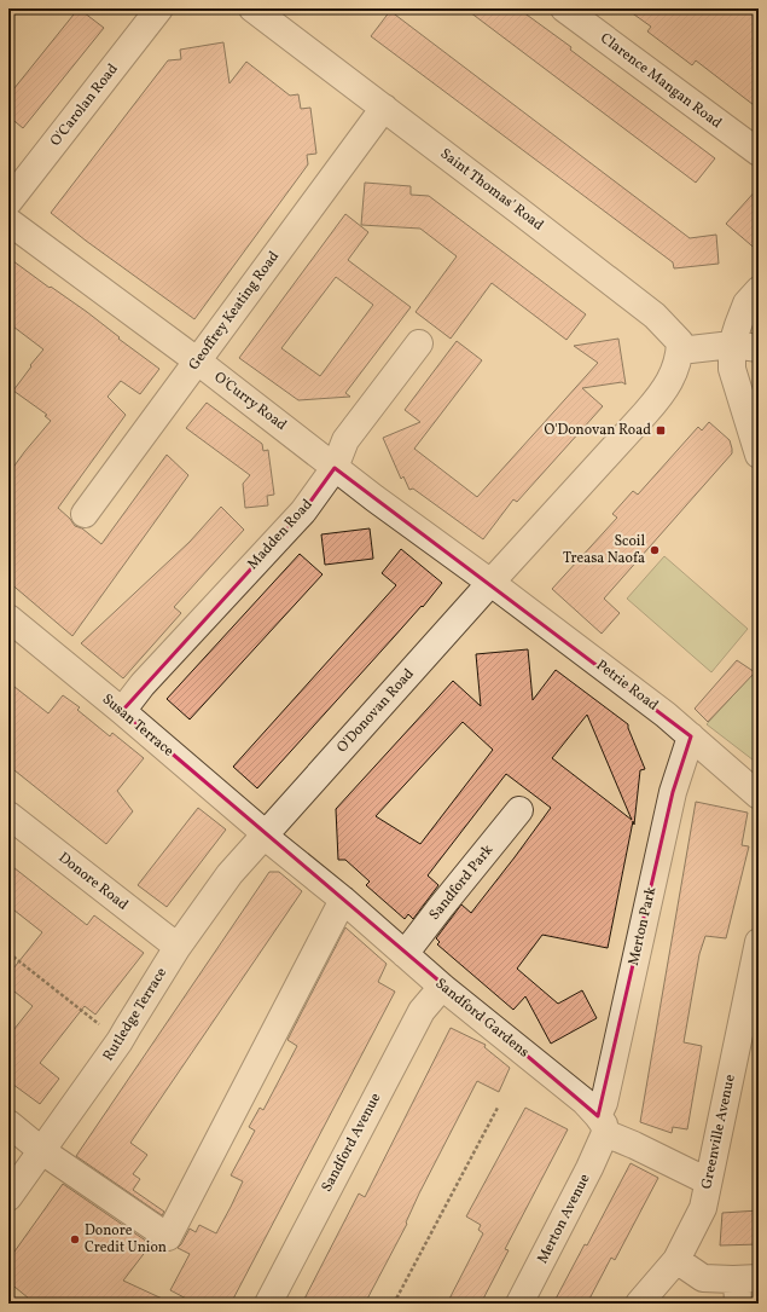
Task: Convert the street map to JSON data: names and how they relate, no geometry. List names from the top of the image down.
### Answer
{
  "streets": {
    "street": [
      "Clarence Mangan Road",
      "O'Carolan Road",
      "Saint Thomas' Road",
      "Geoffrey Keating Road",
      "O'Curry Road",
      "Madden Road",
      "Petrie Road",
      "O'Donovan Road",
      "Susan Terrace",
      "Donore Road",
      "Sandford Park",
      "Merton Park",
      "Rutledge Terrace",
      "Sandford Gardens",
      "Greenville Avenue",
      "Sandford Avenue",
      "Merton Avenue"
    ]
  },
  "crossings": [
    ["Saint Thomas' Road", "Geoffrey Keating Road"],
    ["Saint Thomas' Road", "O'Donovan Road"],
    ["Geoffrey Keating Road", "O'Curry Road"],
    ["O'Curry Road", "Madden Road"],
    ["O'Curry Road", "Petrie Road"],
    ["O'Curry Road", "O'Donovan Road"],
    ["Madden Road", "Susan Terrace"],
    ["Petrie Road", "O'Donovan Road"],
    ["Petrie Road", "Merton Park"],
    ["O'Donovan Road", "Susan Terrace"],
    ["O'Donovan Road", "Rutledge Terrace"],
    ["O'Donovan Road", "Sandford Gardens"],
    ["Susan Terrace", "Rutledge Terrace"],
    ["Susan Terrace", "Sandford Gardens"],
    ["Donore Road", "Rutledge Terrace"],
    ["Sandford Park", "Sandford Gardens"],
    ["Merton Park", "Sandford Gardens"],
    ["Merton Park", "Merton Avenue"],
    ["Rutledge Terrace", "Sandford Gardens"],
    ["Sandford Gardens", "Greenville Avenue"],
    ["Sandford Gardens", "Sandford Avenue"],
    ["Sandford Gardens", "Merton Avenue"]
  ],
  "places": {
    "transit": ["O'Donovan Road"],
    "other": ["Scoil Treasa Naofa", "Donore Credit Union"]
  }
}
